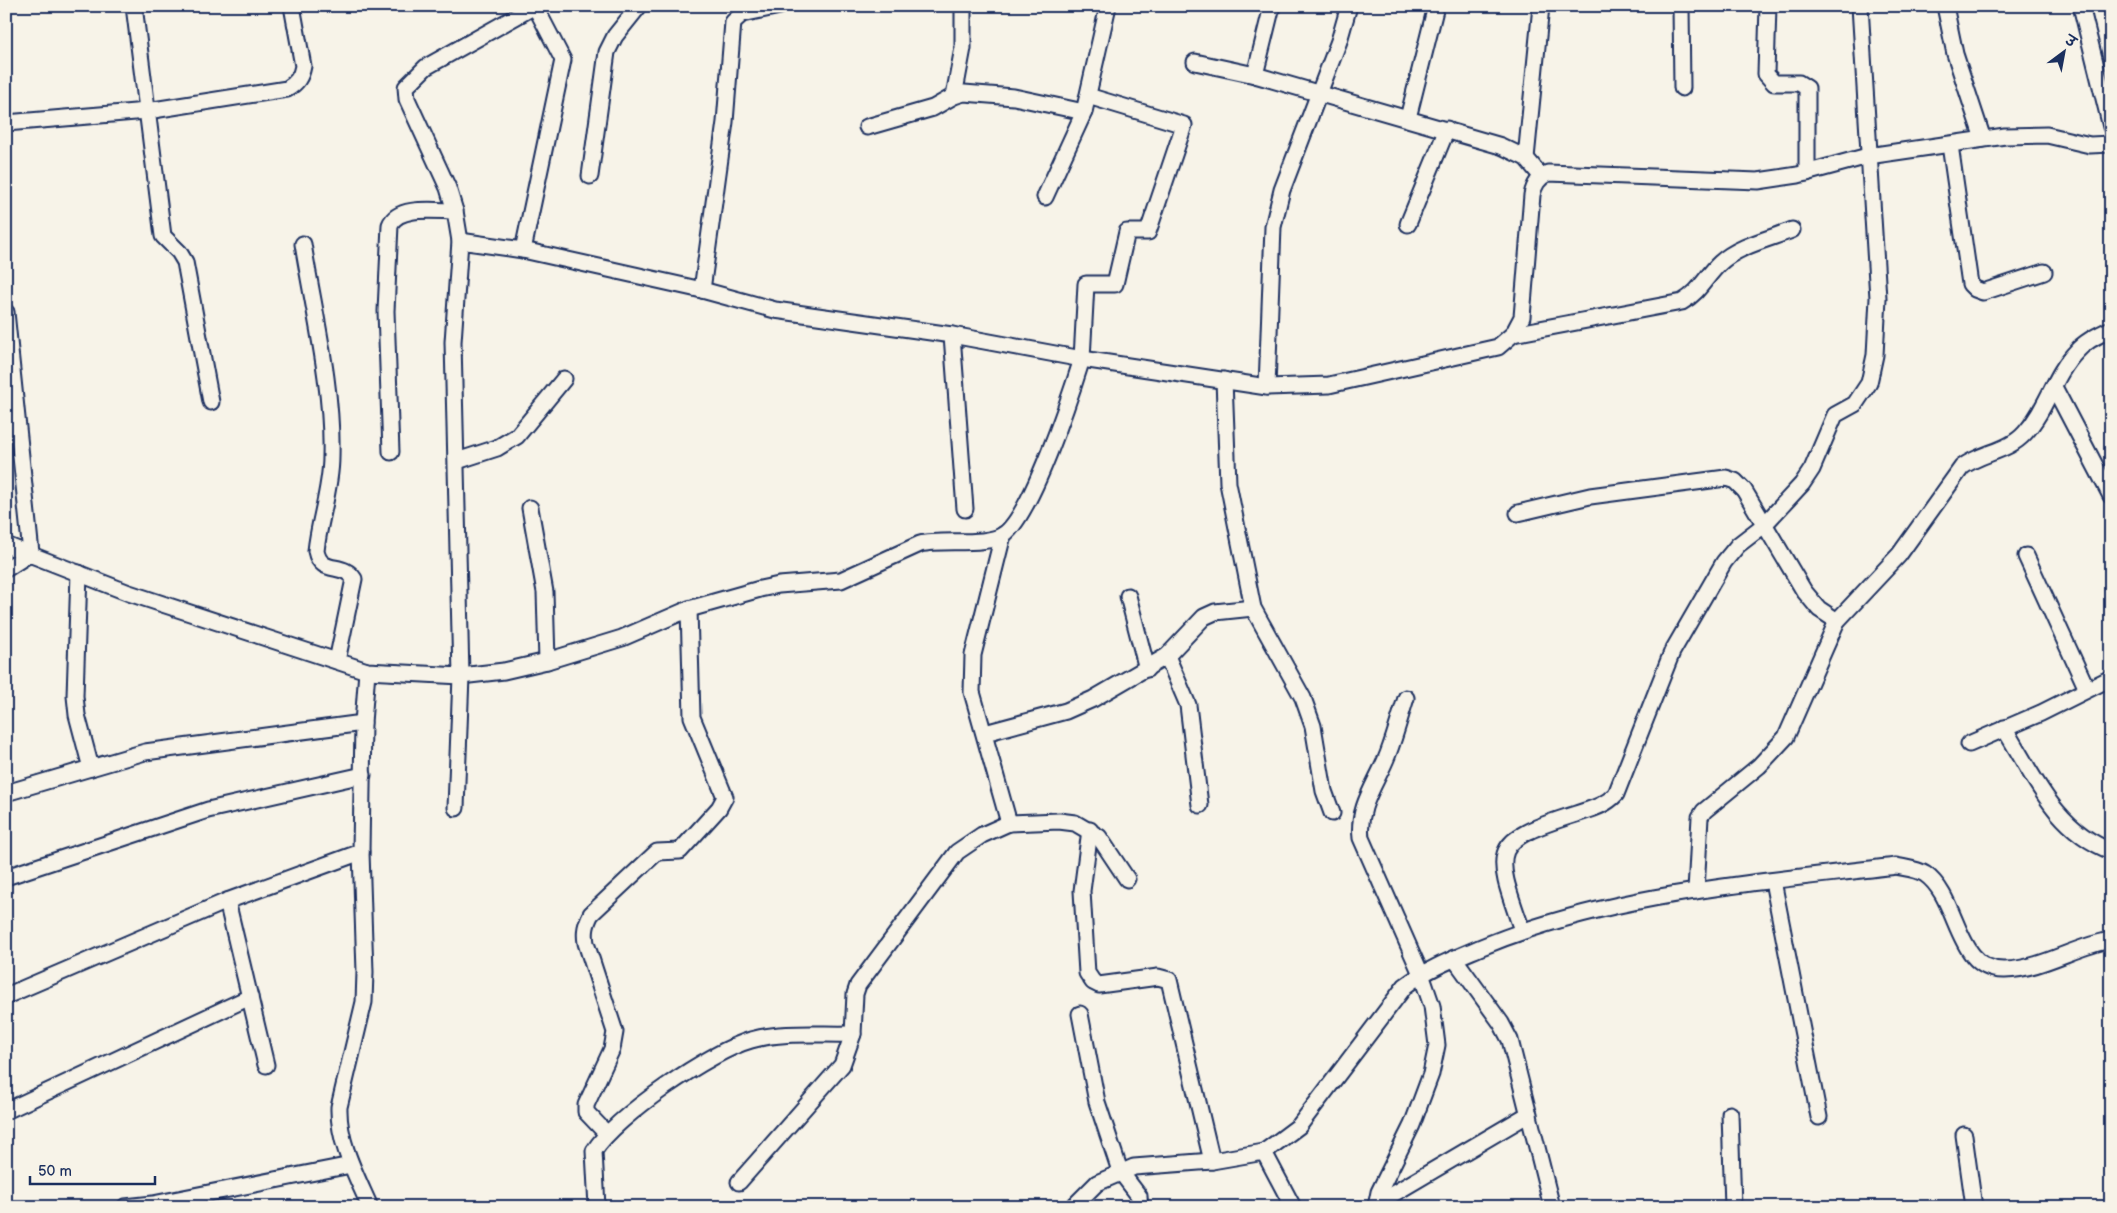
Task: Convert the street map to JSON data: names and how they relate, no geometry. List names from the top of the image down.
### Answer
{
  "scale_bar": "50 m",
  "north": "top right"
}
